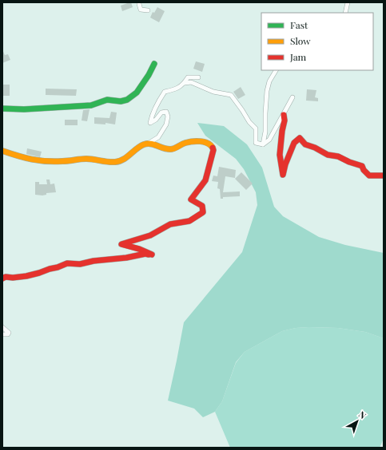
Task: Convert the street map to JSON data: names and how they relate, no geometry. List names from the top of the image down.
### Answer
{
  "legend": ["Fast", "Slow", "Jam"],
  "north": "top right"
}
